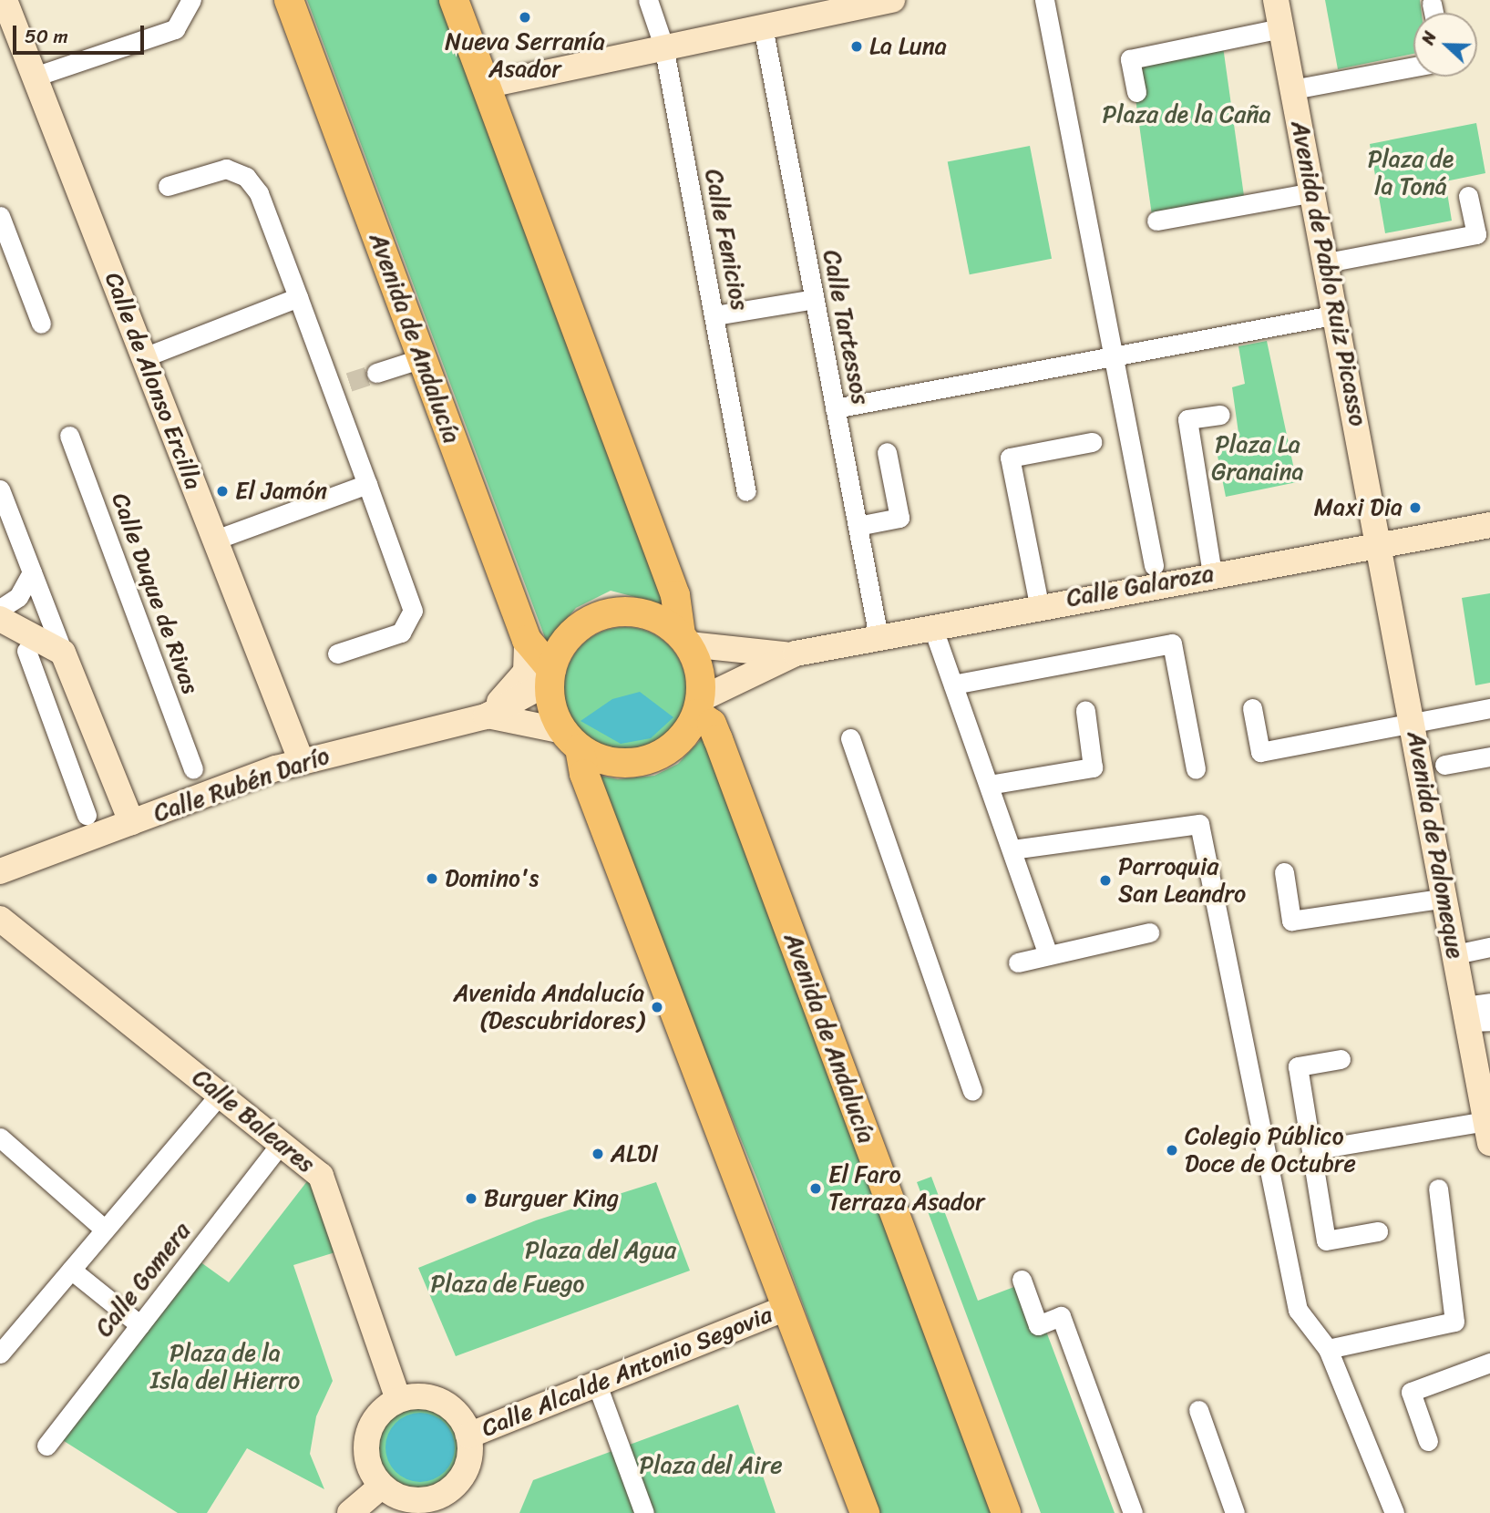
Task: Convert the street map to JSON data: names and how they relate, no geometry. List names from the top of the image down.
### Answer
{
  "streets": {
    "main road": ["Avenida de Andalucía"],
    "street": [
      "Calle Fenicios",
      "Avenida de Pablo Ruiz Picasso",
      "Calle Tartessos",
      "Calle de Alonso Ercilla",
      "Calle Galaroza",
      "Calle Duque de Rivas",
      "Calle Rubén Darío",
      "Avenida de Palomeque",
      "Calle Baleares",
      "Calle Gomera",
      "Calle Alcalde Antonio Segovia"
    ]
  },
  "crossings": [
    ["Avenida de Pablo Ruiz Picasso", "Calle Galaroza"],
    ["Avenida de Pablo Ruiz Picasso", "Avenida de Palomeque"],
    ["Calle Tartessos", "Calle Galaroza"],
    ["Avenida de Andalucía", "Calle Galaroza"],
    ["Avenida de Andalucía", "Calle Rubén Darío"],
    ["Calle de Alonso Ercilla", "Calle Rubén Darío"],
    ["Calle Galaroza", "Calle Rubén Darío"],
    ["Calle Galaroza", "Avenida de Palomeque"],
    ["Calle Baleares", "Calle Gomera"],
    ["Calle Baleares", "Calle Alcalde Antonio Segovia"]
  ],
  "parks": [
    "Plaza de la Caña",
    "Plaza de la Toná",
    "Plaza La Granaina",
    "Plaza del Agua",
    "Plaza de Fuego",
    "Plaza de la Isla del Hierro",
    "Plaza del Aire"
  ],
  "places": [
    "Nueva Serranía Asador",
    "La Luna",
    "El Jamón",
    "Maxi Dia",
    "Domino's",
    "Parroquia San Leandro",
    "Avenida Andalucía (Descubridores)",
    "Colegio Público Doce de Octubre",
    "ALDI",
    "El Faro Terraza Asador",
    "Burguer King"
  ],
  "scale_bar": "50 m",
  "north": "left"
}
